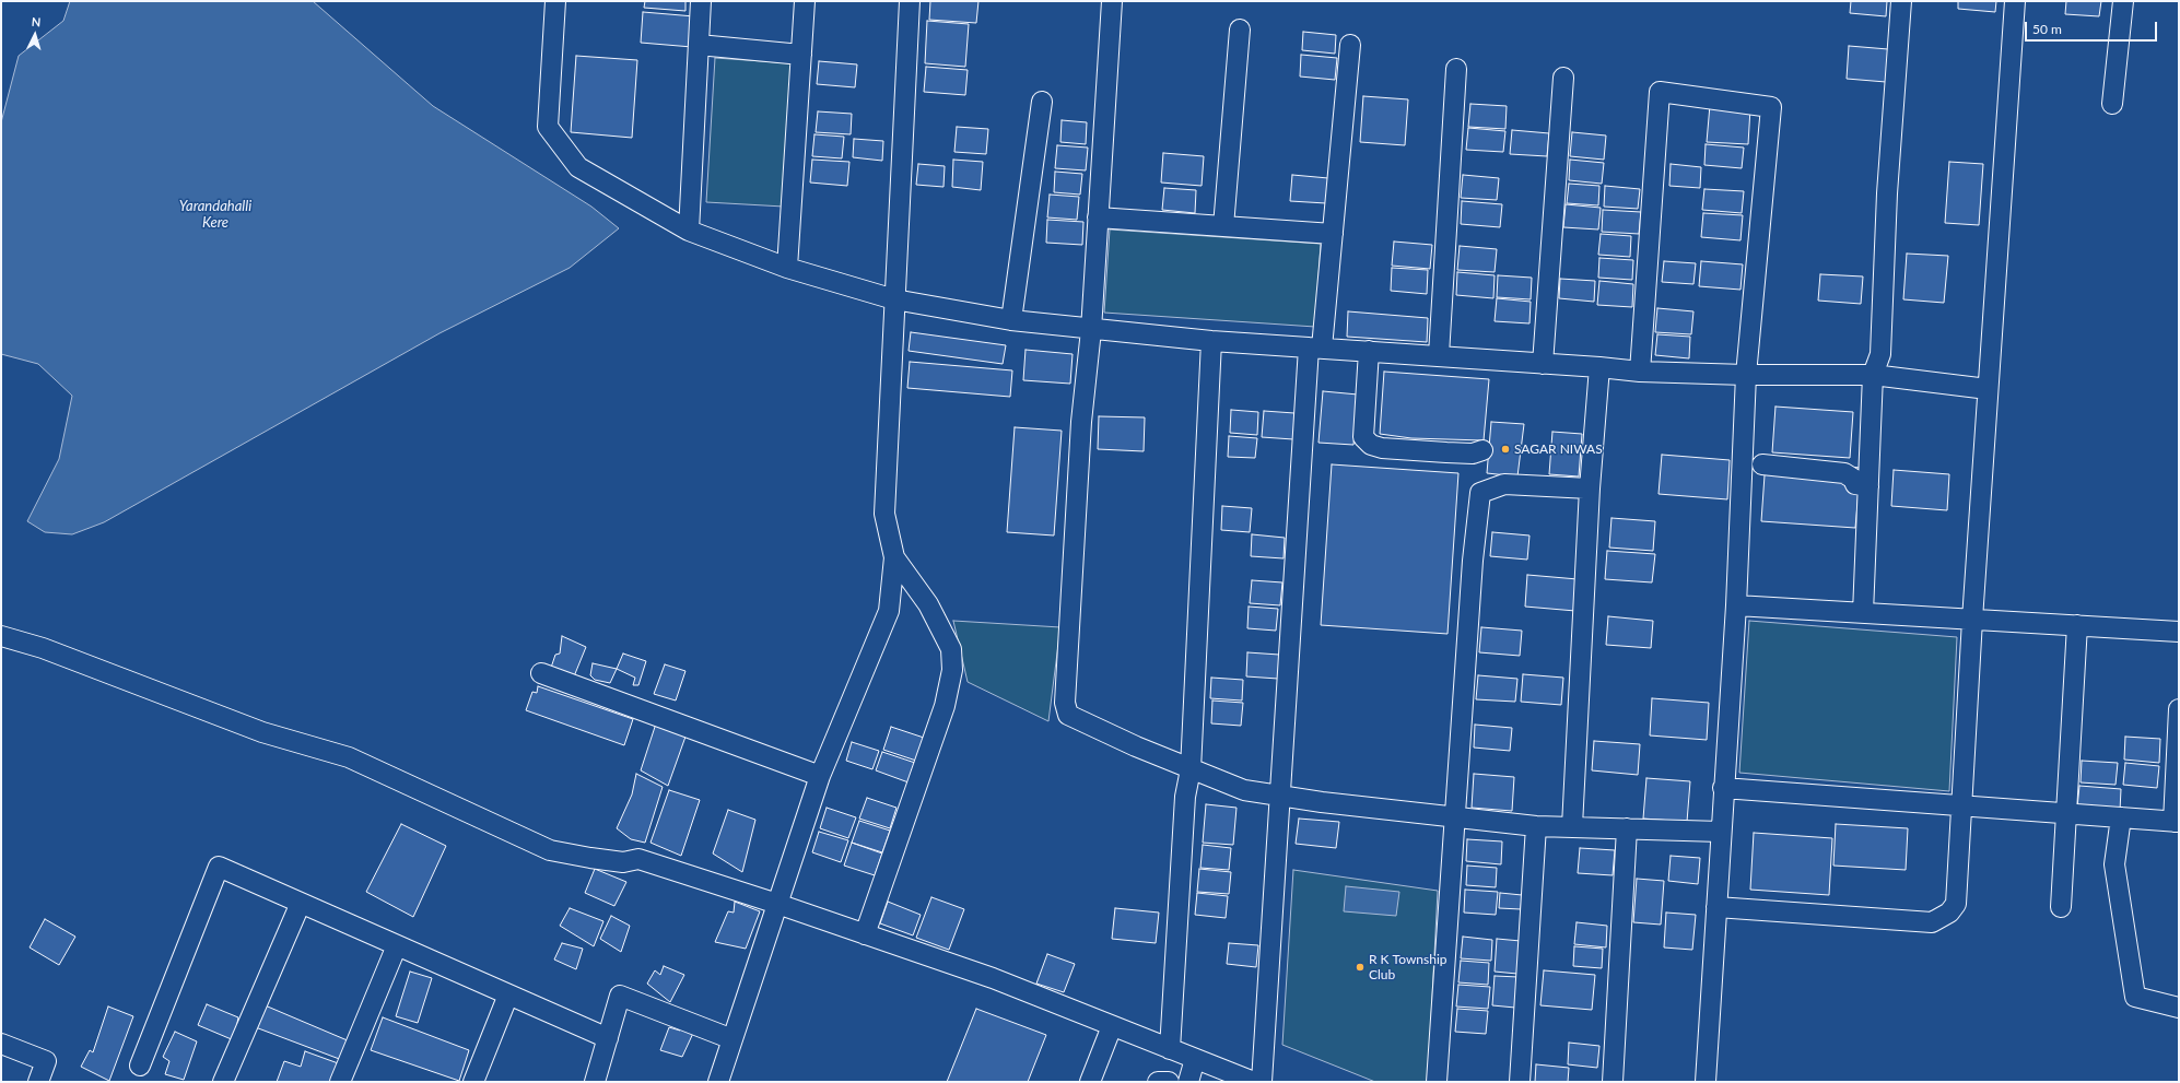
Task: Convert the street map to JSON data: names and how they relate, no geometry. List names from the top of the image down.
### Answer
{
  "water": ["Yarandahalli Kere"],
  "places": ["SAGAR NIWAS", "R K Township Club"],
  "scale_bar": "50 m",
  "north": "top"
}
